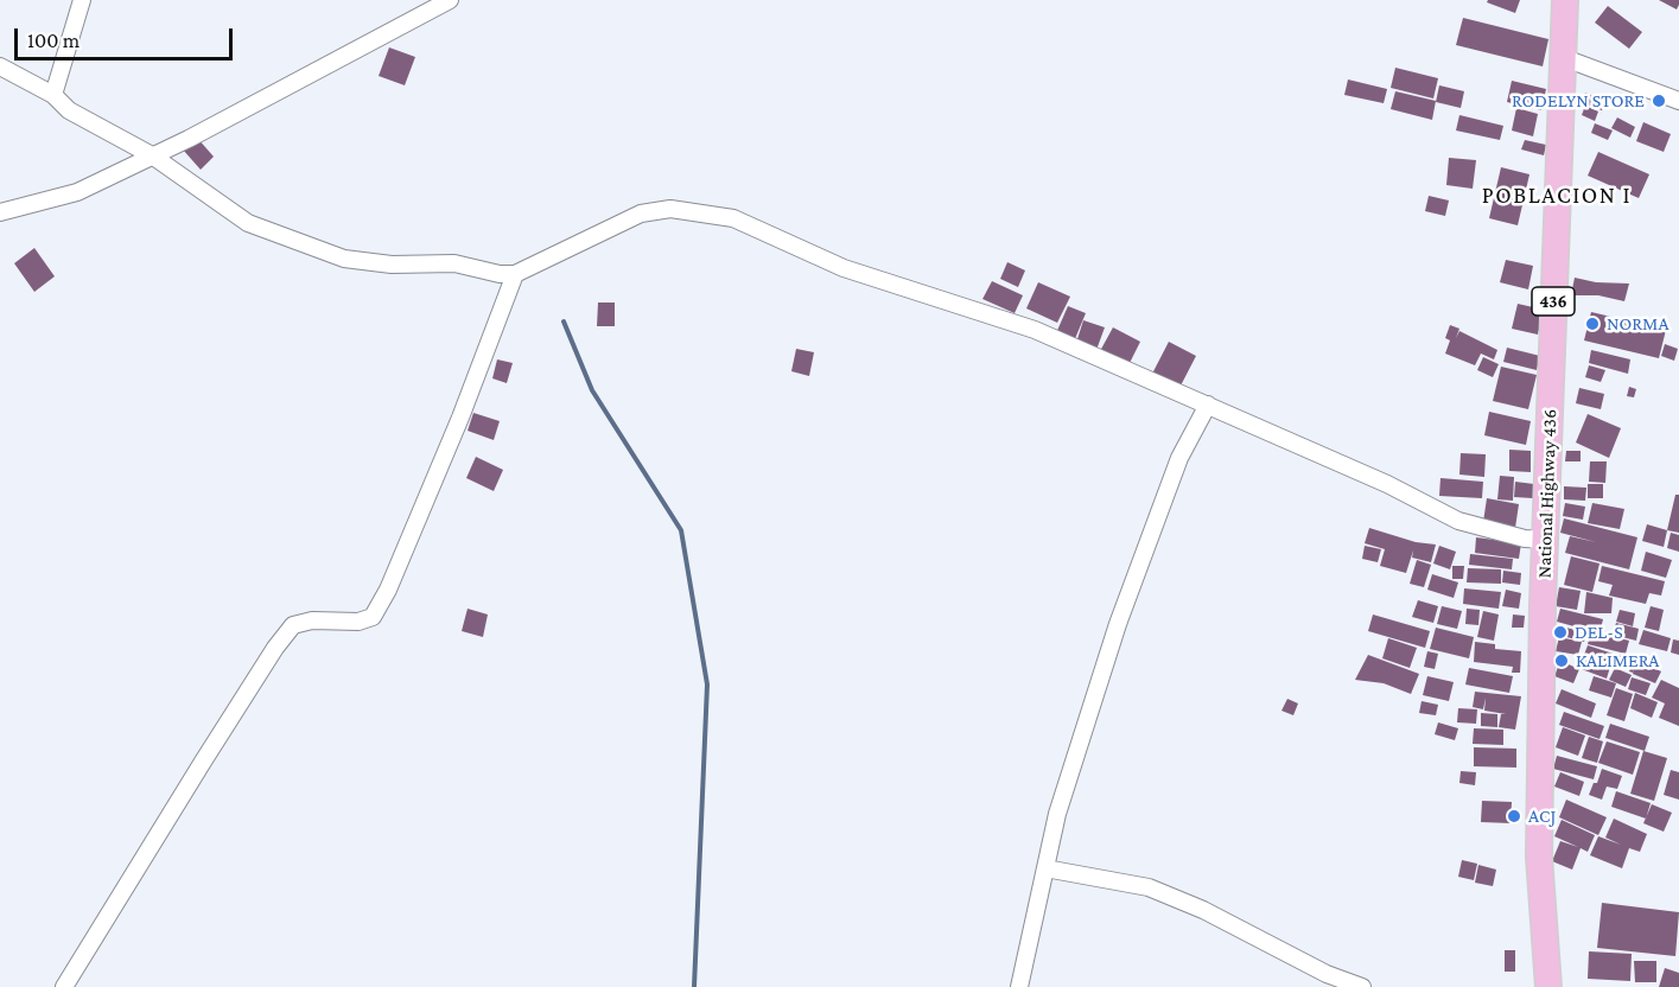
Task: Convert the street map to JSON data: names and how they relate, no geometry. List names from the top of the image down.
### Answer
{
  "streets": {
    "main road": ["436", "National Highway 436"]
  },
  "districts": ["POBLACION I"],
  "places": [
    "RODELYN STORE",
    "NORMA",
    "DEL-S",
    "KALIMERA",
    "ACJ"
  ],
  "scale_bar": "100 m"
}
